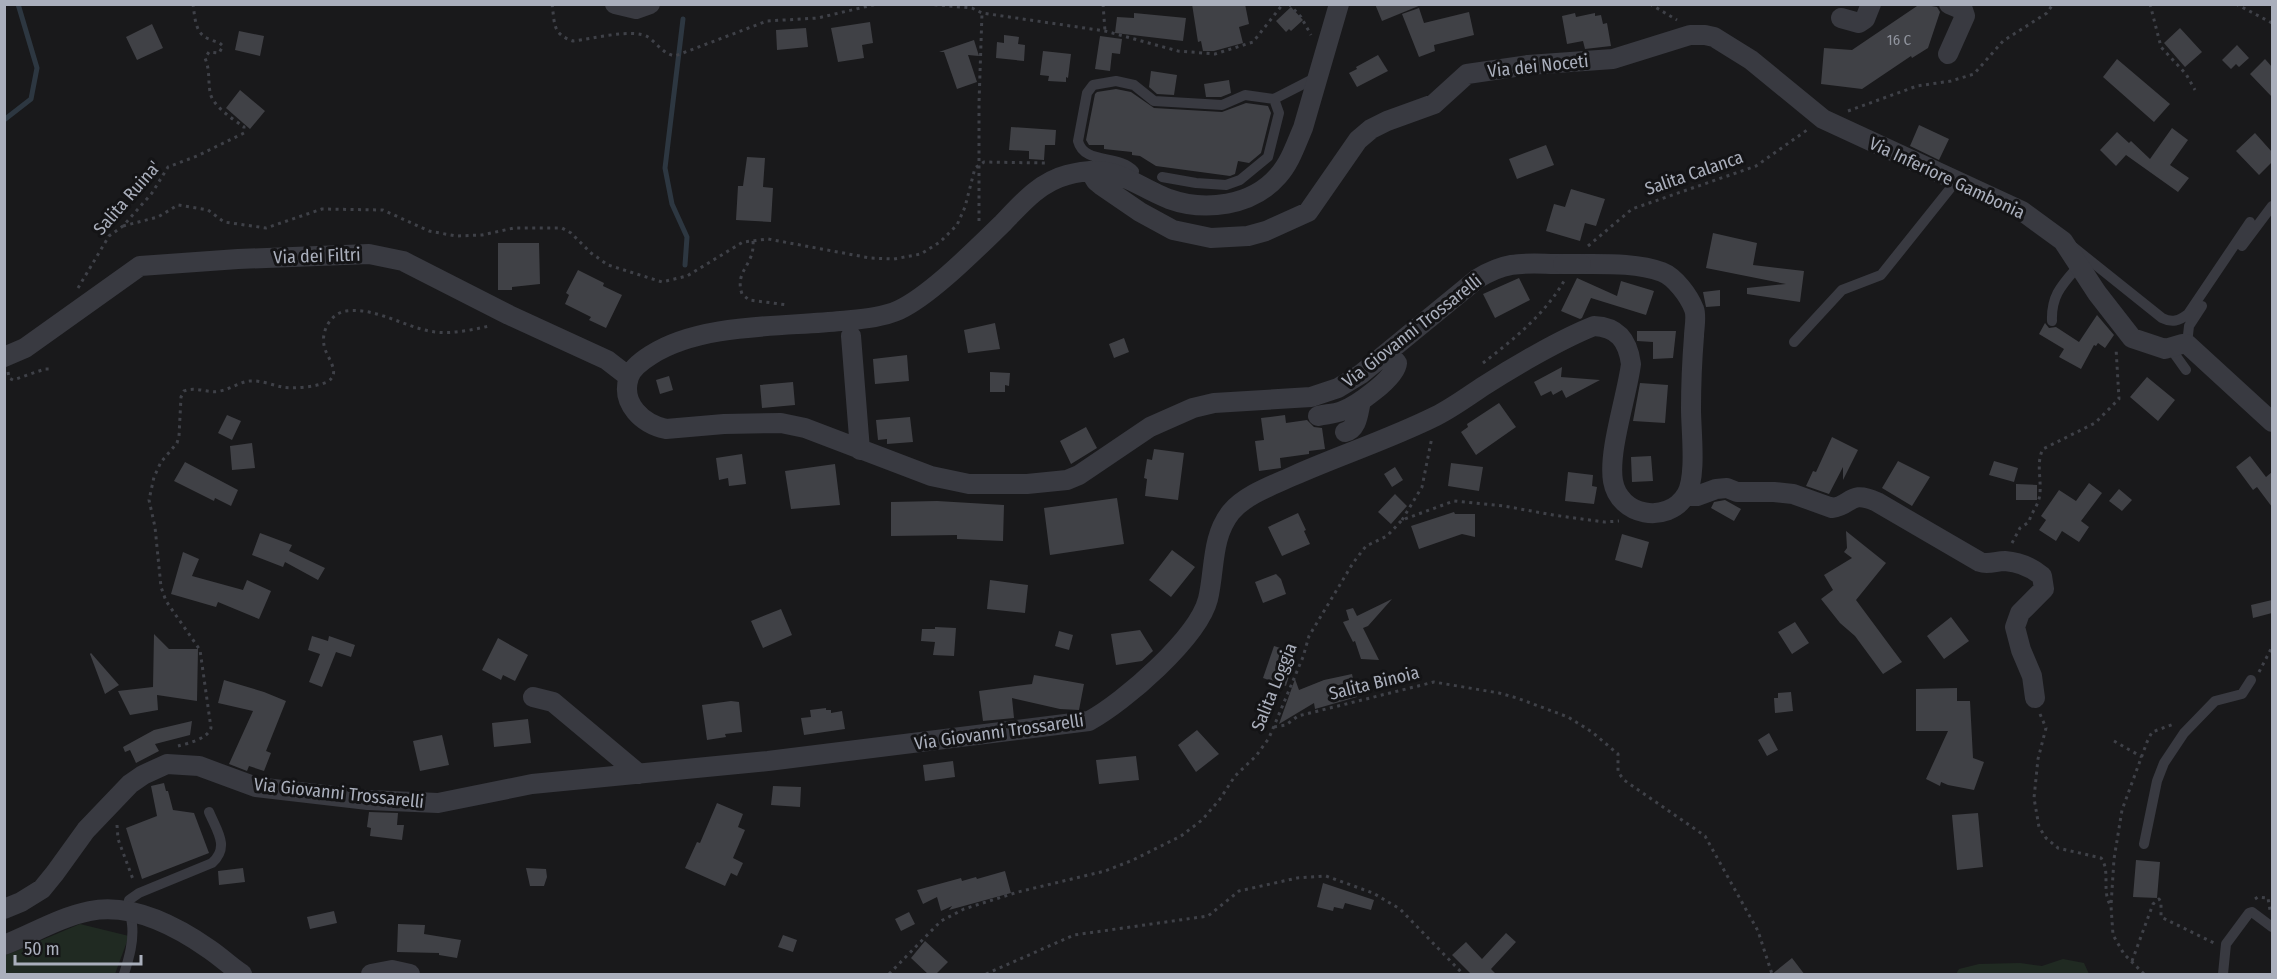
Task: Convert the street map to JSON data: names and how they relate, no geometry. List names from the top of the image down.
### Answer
{
  "streets": {
    "street": [
      "Via dei Noceti",
      "Via Inferiore Gambonia",
      "Via dei Filtri",
      "Via Giovanni Trossarelli"
    ],
    "path": [
      "Salita Calanca",
      "Salita Ruina'",
      "Salita Binoia",
      "Salita Loggia"
    ]
  },
  "crossings": [
    ["Via dei Noceti", "Salita Calanca"],
    ["Via dei Noceti", "Via Inferiore Gambonia"],
    ["Salita Calanca", "Via Inferiore Gambonia"],
    ["Salita Calanca", "Via Giovanni Trossarelli"],
    ["Salita Ruina'", "Via dei Filtri"],
    ["Via dei Filtri", "Via Giovanni Trossarelli"],
    ["Salita Binoia", "Salita Loggia"]
  ],
  "house_numbers": ["16 C"],
  "scale_bar": "50 m"
}
